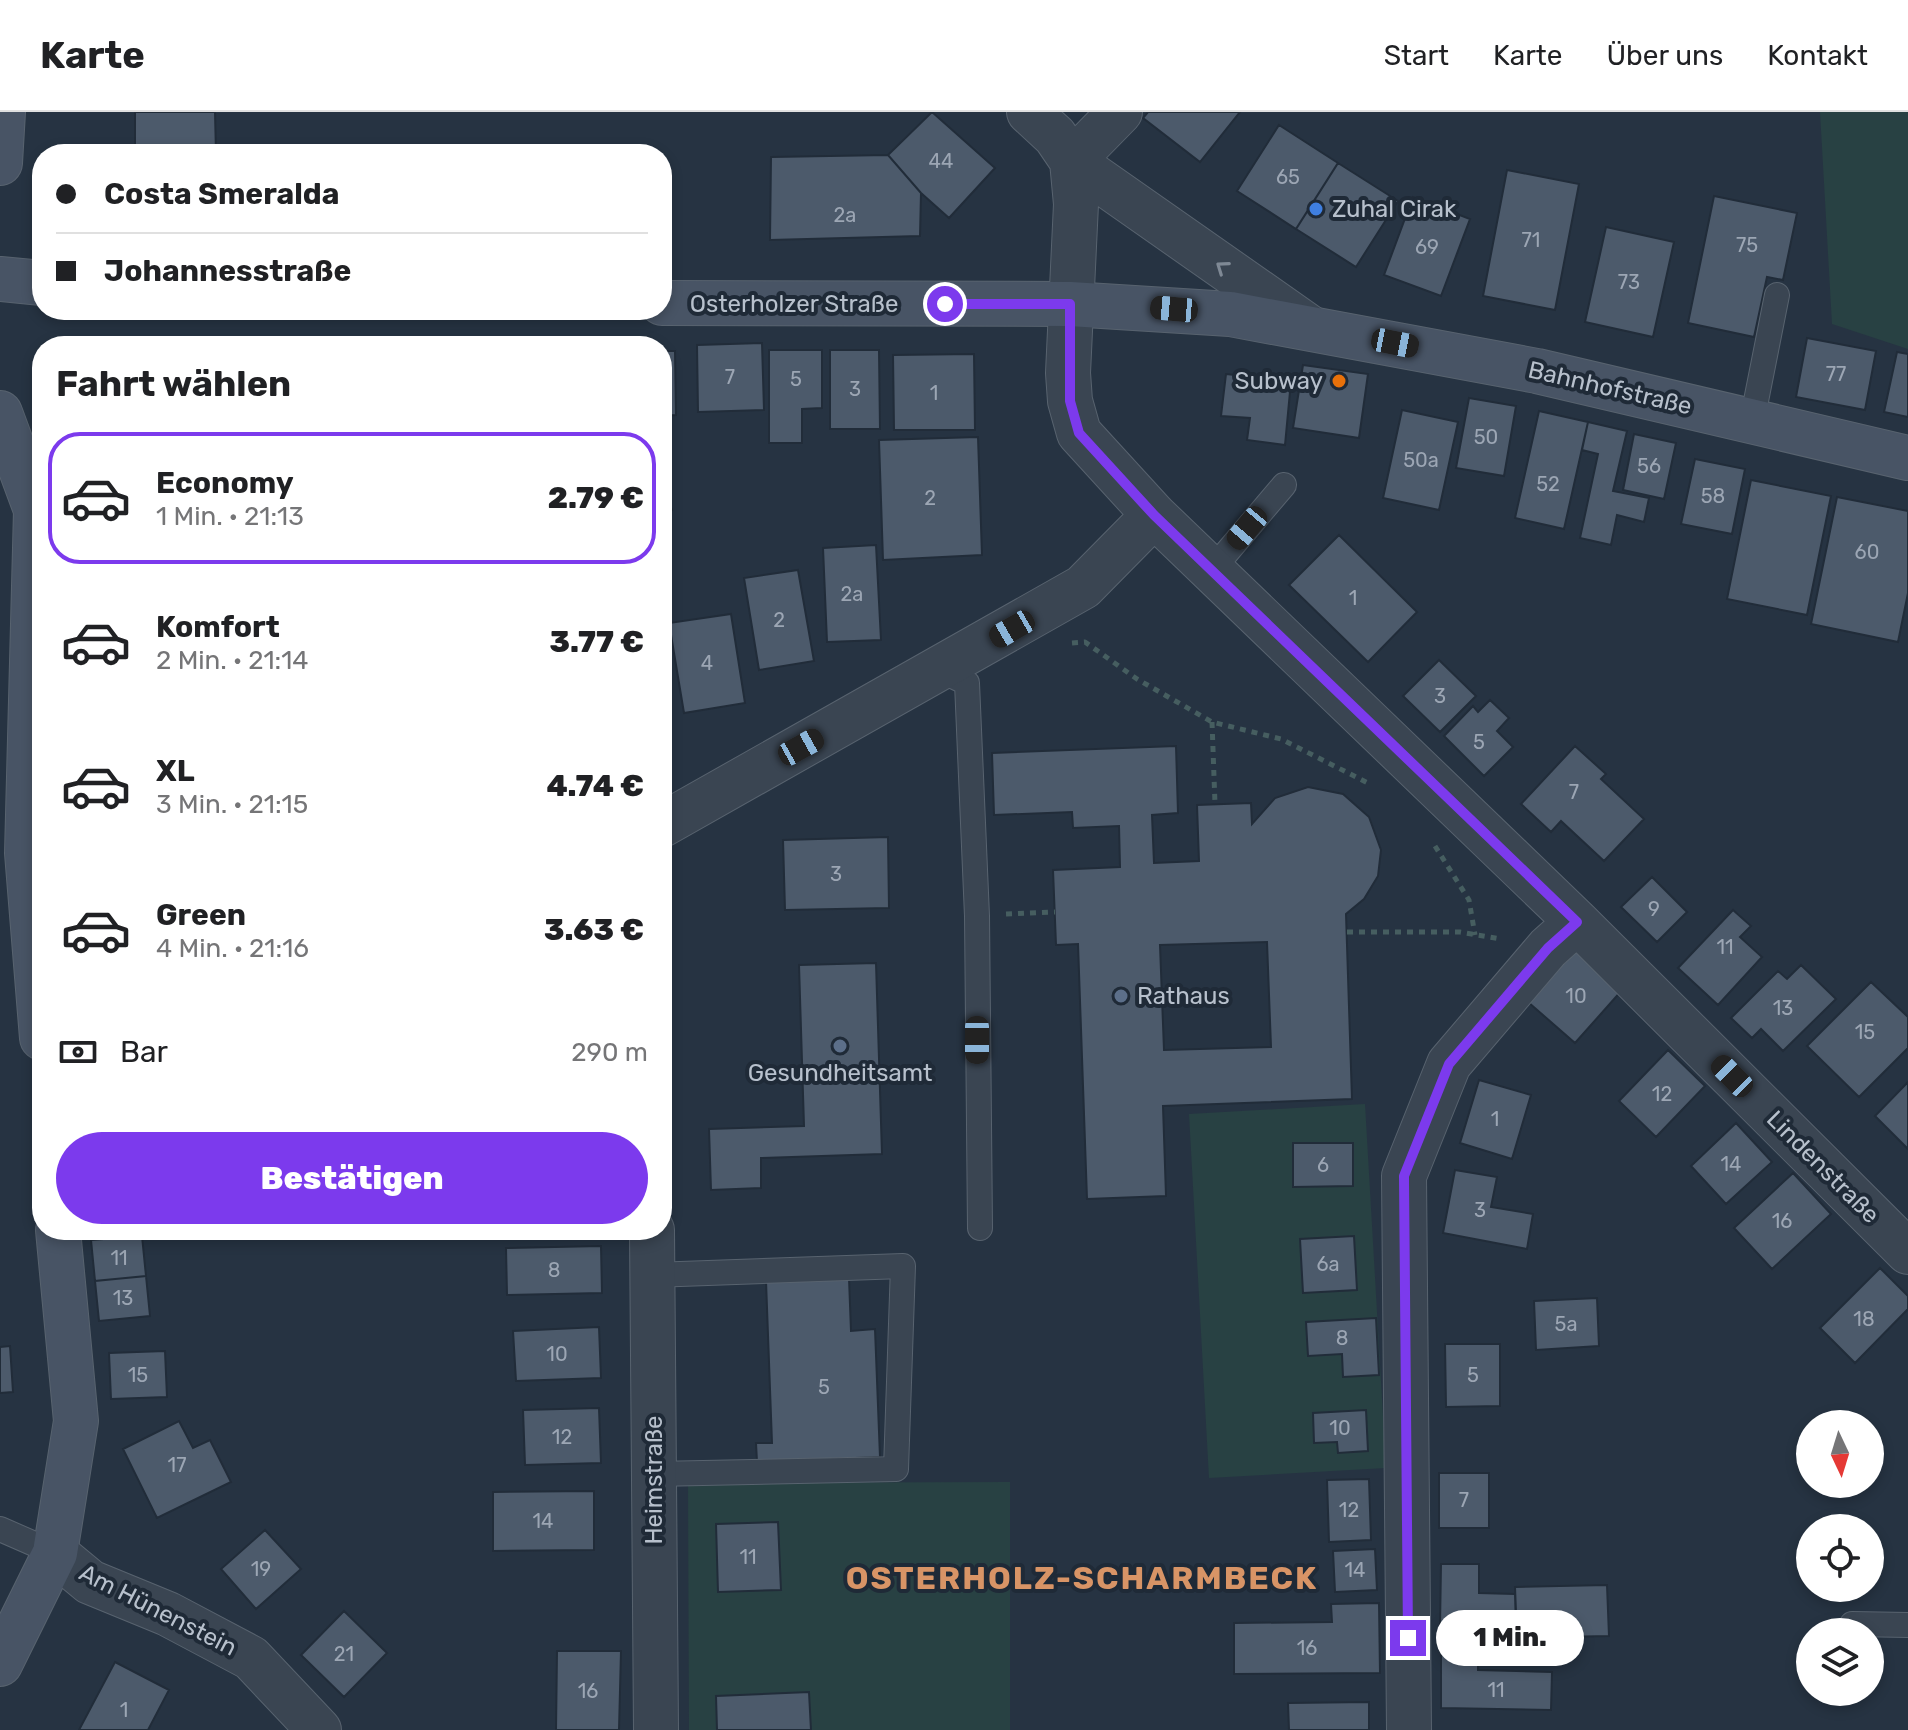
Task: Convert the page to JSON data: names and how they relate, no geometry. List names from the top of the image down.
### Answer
{
  "streets": {
    "street": [
      "Osterholzer Straße",
      "Bahnhofstraße",
      "Lindenstraße",
      "Heimstraße",
      "Am Hünenstein"
    ]
  },
  "crossings": [
    ["Osterholzer Straße", "Bahnhofstraße"],
    ["Osterholzer Straße", "Lindenstraße"],
    ["Bahnhofstraße", "Lindenstraße"]
  ],
  "districts": ["OSTERHOLZ-SCHARMBECK"],
  "places": [
    "Zuhal Cirak",
    "Subway",
    "Rathaus",
    "Gesundheitsamt"
  ],
  "house_numbers": [
    "44",
    "65",
    "2a",
    "71",
    "75",
    "69",
    "73",
    "77",
    "7",
    "5",
    "3",
    "1",
    "50",
    "50a",
    "56",
    "52",
    "58",
    "2",
    "60",
    "2a",
    "1",
    "2",
    "4",
    "3",
    "5",
    "7",
    "3",
    "9",
    "11",
    "10",
    "13",
    "15",
    "12",
    "1",
    "14",
    "6",
    "3",
    "16",
    "11",
    "6a",
    "8",
    "13",
    "18",
    "5a",
    "8",
    "10",
    "15",
    "5",
    "5",
    "10",
    "12",
    "17",
    "7",
    "12",
    "14",
    "11",
    "19",
    "14",
    "16",
    "21",
    "11",
    "16",
    "1"
  ],
  "north": "bottom",
  "page": {
    "header": "Karte",
    "nav": [
      "Start",
      "Karte",
      "Über uns",
      "Kontakt"
    ],
    "banner": ["Costa Smeralda", "Johannesstraße"],
    "heading": "Fahrt wählen",
    "list": [
      {
        "name": "Economy",
        "note": "1 Min. · 21:13",
        "value": "2.79 €"
      },
      {
        "name": "Komfort",
        "note": "2 Min. · 21:14",
        "value": "3.77 €"
      },
      {
        "name": "XL",
        "note": "3 Min. · 21:15",
        "value": "4.74 €"
      },
      {
        "name": "Green",
        "note": "4 Min. · 21:16",
        "value": "3.63 €"
      }
    ],
    "pay": ["Bar", "290 m"],
    "buttons": "Bestätigen",
    "bubble": "1 Min."
  }
}
